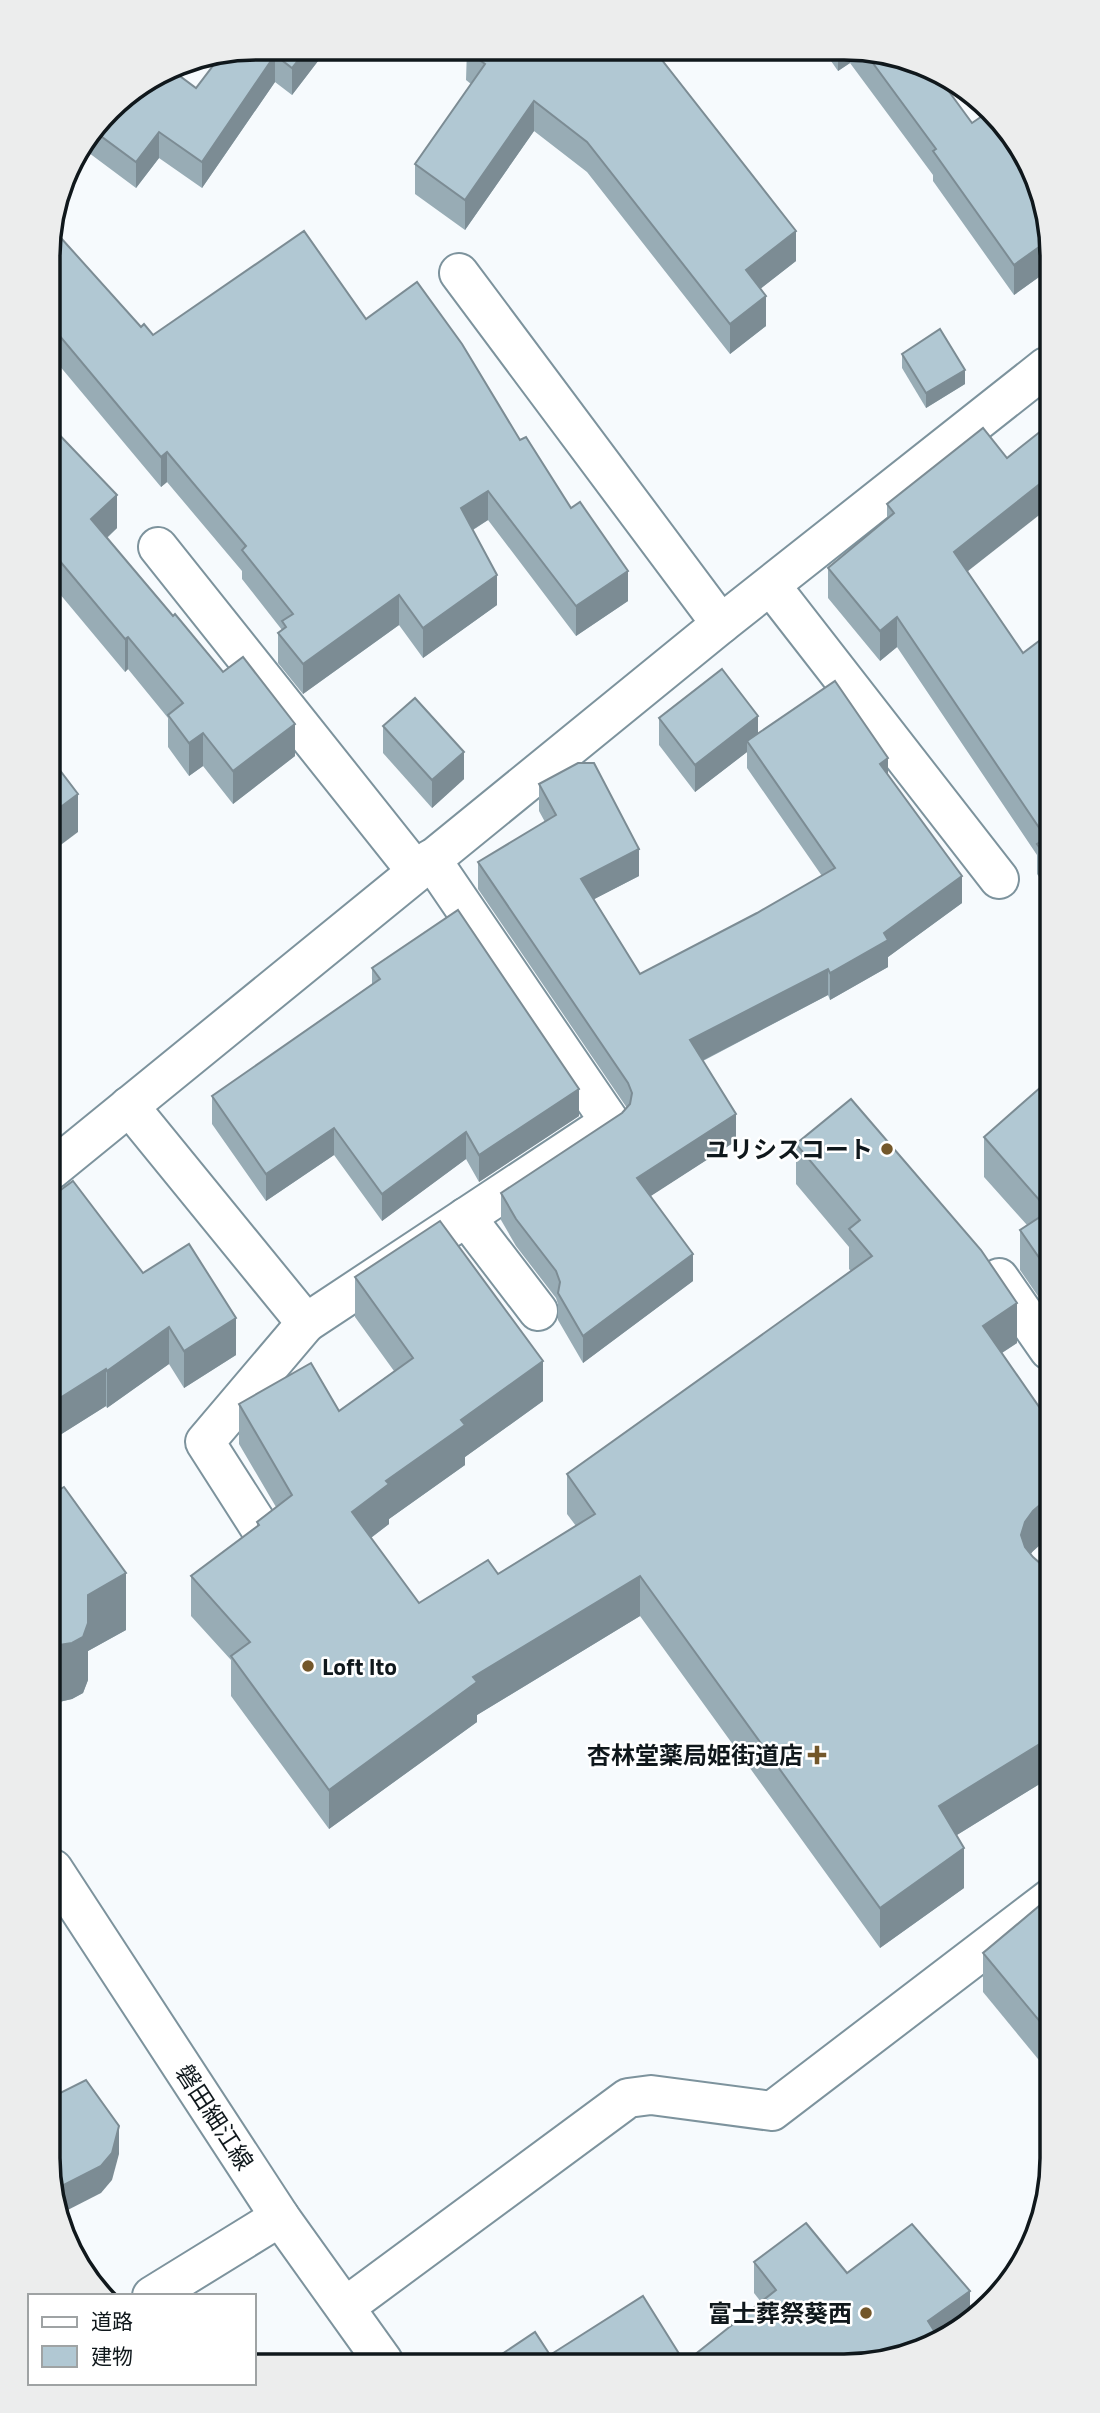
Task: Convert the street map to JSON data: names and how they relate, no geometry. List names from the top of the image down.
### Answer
{
  "streets": {
    "street": ["磐田細江線"]
  },
  "places": {
    "other": ["ユリシスコート", "Loft Ito", "富士葬祭葵西"],
    "health": ["杏林堂薬局姫街道店"]
  },
  "legend": ["道路", "建物"]
}
